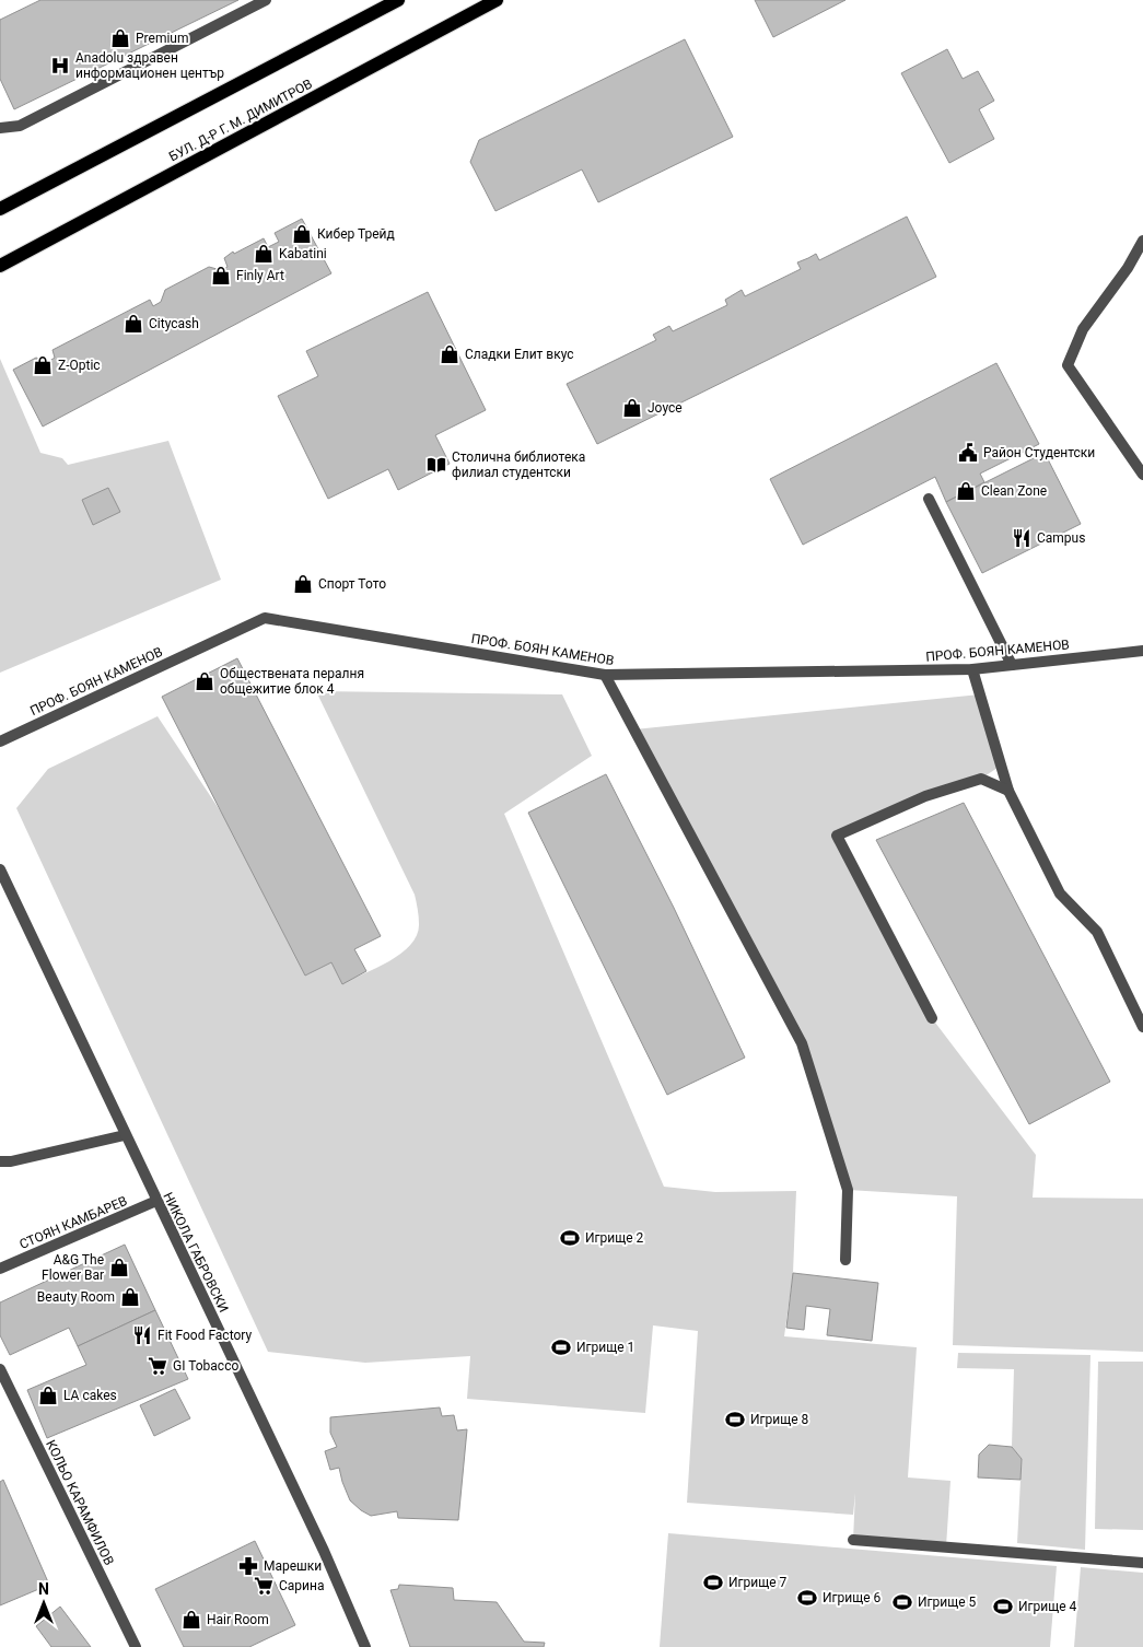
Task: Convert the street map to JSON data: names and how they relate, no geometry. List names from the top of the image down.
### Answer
{
  "streets": {
    "main road": ["БУЛ. Д-Р Г. М. ДИМИТРОВ"],
    "street": [
      "ПРОФ. БОЯН КАМЕНОВ",
      "СТОЯН КАМБАРЕВ",
      "НИКОЛА ГАБРОВСКИ",
      "КОЛЬО КАРАМФИЛОВ"
    ]
  },
  "crossings": [
    ["СТОЯН КАМБАРЕВ", "НИКОЛА ГАБРОВСКИ"]
  ],
  "places": {
    "shop": [
      "Premium",
      "Кибер Трейд",
      "Kabatini",
      "Finly Art",
      "Citycash",
      "Сладки Елит вкус",
      "Z-Optic",
      "Joyce",
      "Clean Zone",
      "Спорт Тото",
      "Обществената пералня общежитие блок 4",
      "A&G The Flower Bar",
      "Beauty Room",
      "LA cakes",
      "Hair Room"
    ],
    "hospital": ["Anadolu здравен информационен център"],
    "public building": ["Район Студентски"],
    "library": ["Столична библиотека филиал студентски"],
    "restaurant": ["Campus", "Fit Food Factory"],
    "sports": [
      "Игрище 2",
      "Игрище 1",
      "Игрище 8",
      "Игрище 7",
      "Игрище 6",
      "Игрище 5",
      "Игрище 4"
    ],
    "supermarket": ["GI Tobacco", "Сарина"],
    "pharmacy": ["Марешки"]
  },
  "north": "top"
}
